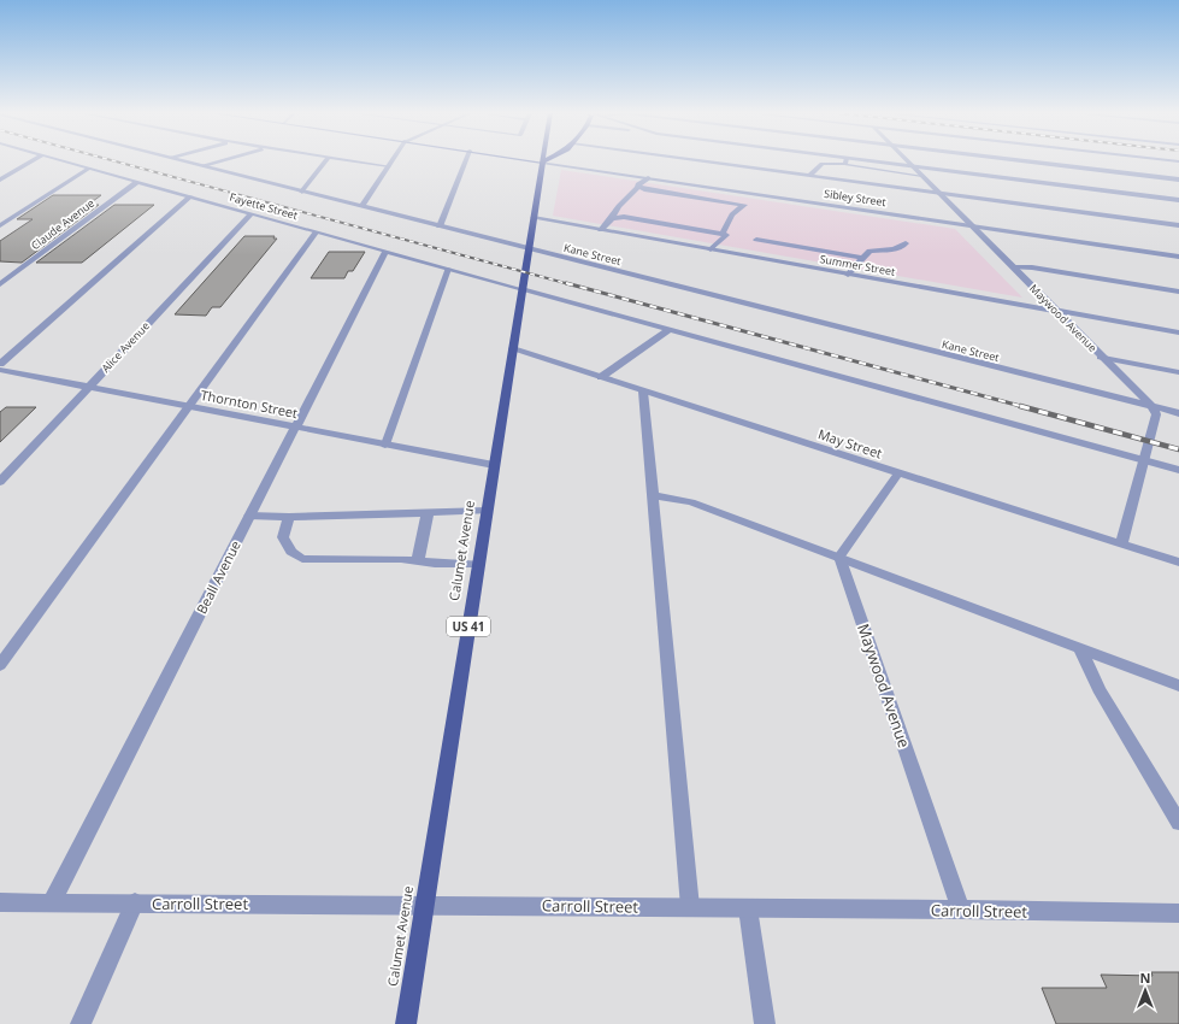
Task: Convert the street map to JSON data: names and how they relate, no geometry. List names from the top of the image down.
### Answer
{
  "streets": {
    "main road": ["Calumet Avenue", "US 41"],
    "street": [
      "Sibley Street",
      "Fayette Street",
      "Claude Avenue",
      "Kane Street",
      "Summer Street",
      "Maywood Avenue",
      "Alice Avenue",
      "Thornton Street",
      "May Street",
      "Beall Avenue",
      "Carroll Street"
    ]
  },
  "crossings": [
    ["Sibley Street", "Maywood Avenue"],
    ["Sibley Street", "Calumet Avenue"],
    ["Fayette Street", "Claude Avenue"],
    ["Fayette Street", "Alice Avenue"],
    ["Fayette Street", "Calumet Avenue"],
    ["Fayette Street", "Beall Avenue"],
    ["Kane Street", "Maywood Avenue"],
    ["Kane Street", "Calumet Avenue"],
    ["Summer Street", "Maywood Avenue"],
    ["Summer Street", "Calumet Avenue"],
    ["Maywood Avenue", "Carroll Street"],
    ["Alice Avenue", "Thornton Street"],
    ["Thornton Street", "Calumet Avenue"],
    ["Thornton Street", "Beall Avenue"],
    ["May Street", "Calumet Avenue"],
    ["Calumet Avenue", "Carroll Street"],
    ["Beall Avenue", "Carroll Street"]
  ],
  "north": "top"
}
